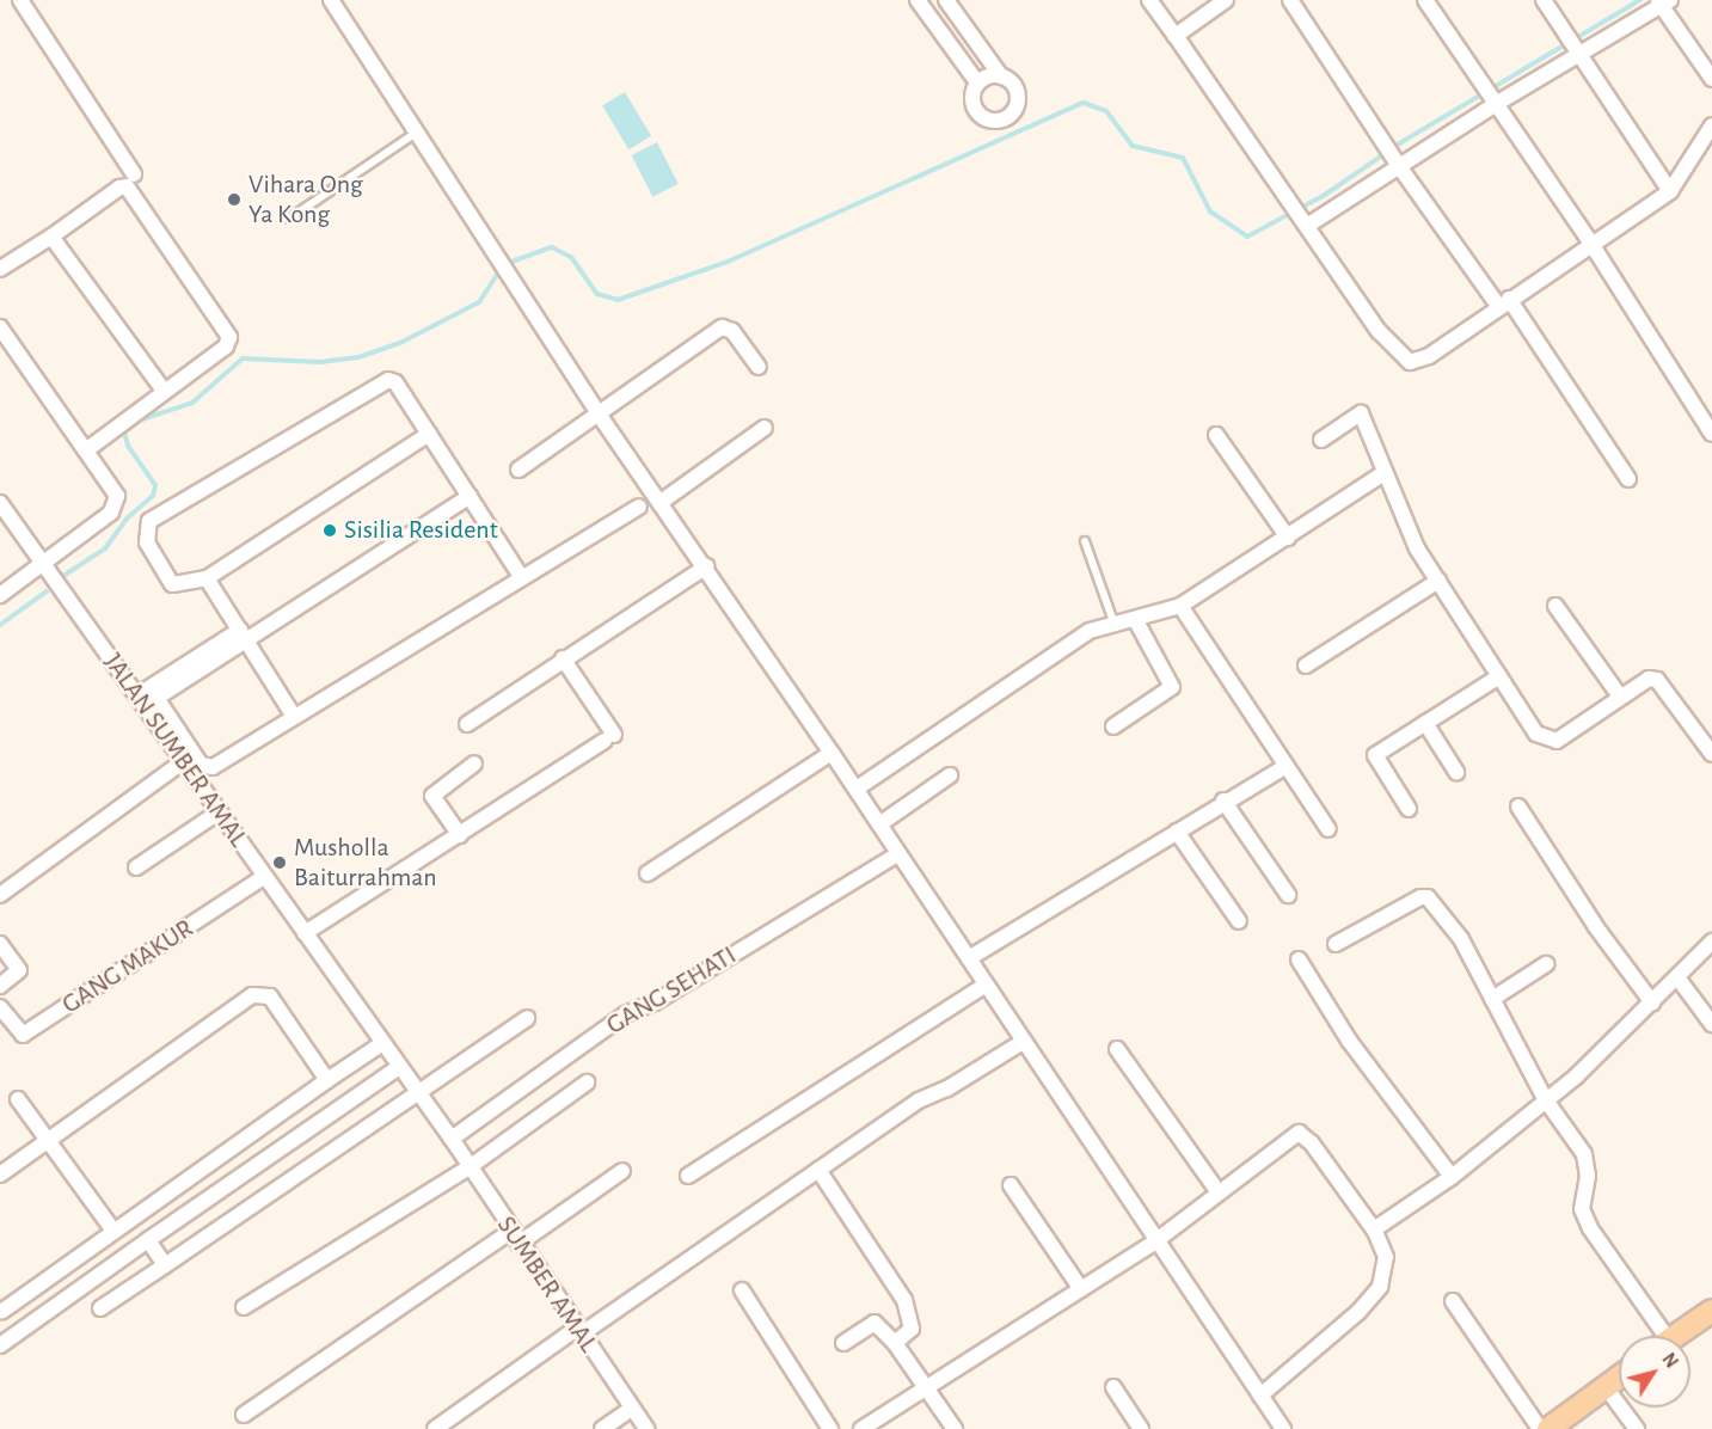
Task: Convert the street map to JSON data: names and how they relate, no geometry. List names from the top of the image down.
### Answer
{
  "streets": {
    "street": [
      "JALAN SUMBER AMAL",
      "GANG MAKUR",
      "GANG SEHATI",
      "SUMBER AMAL"
    ]
  },
  "crossings": [
    ["JALAN SUMBER AMAL", "GANG MAKUR"],
    ["JALAN SUMBER AMAL", "GANG SEHATI"],
    ["JALAN SUMBER AMAL", "SUMBER AMAL"],
    ["GANG SEHATI", "SUMBER AMAL"]
  ],
  "places": ["Vihara Ong Ya Kong", "Sisilia Resident", "Musholla Baiturrahman"],
  "north": "top right"
}
